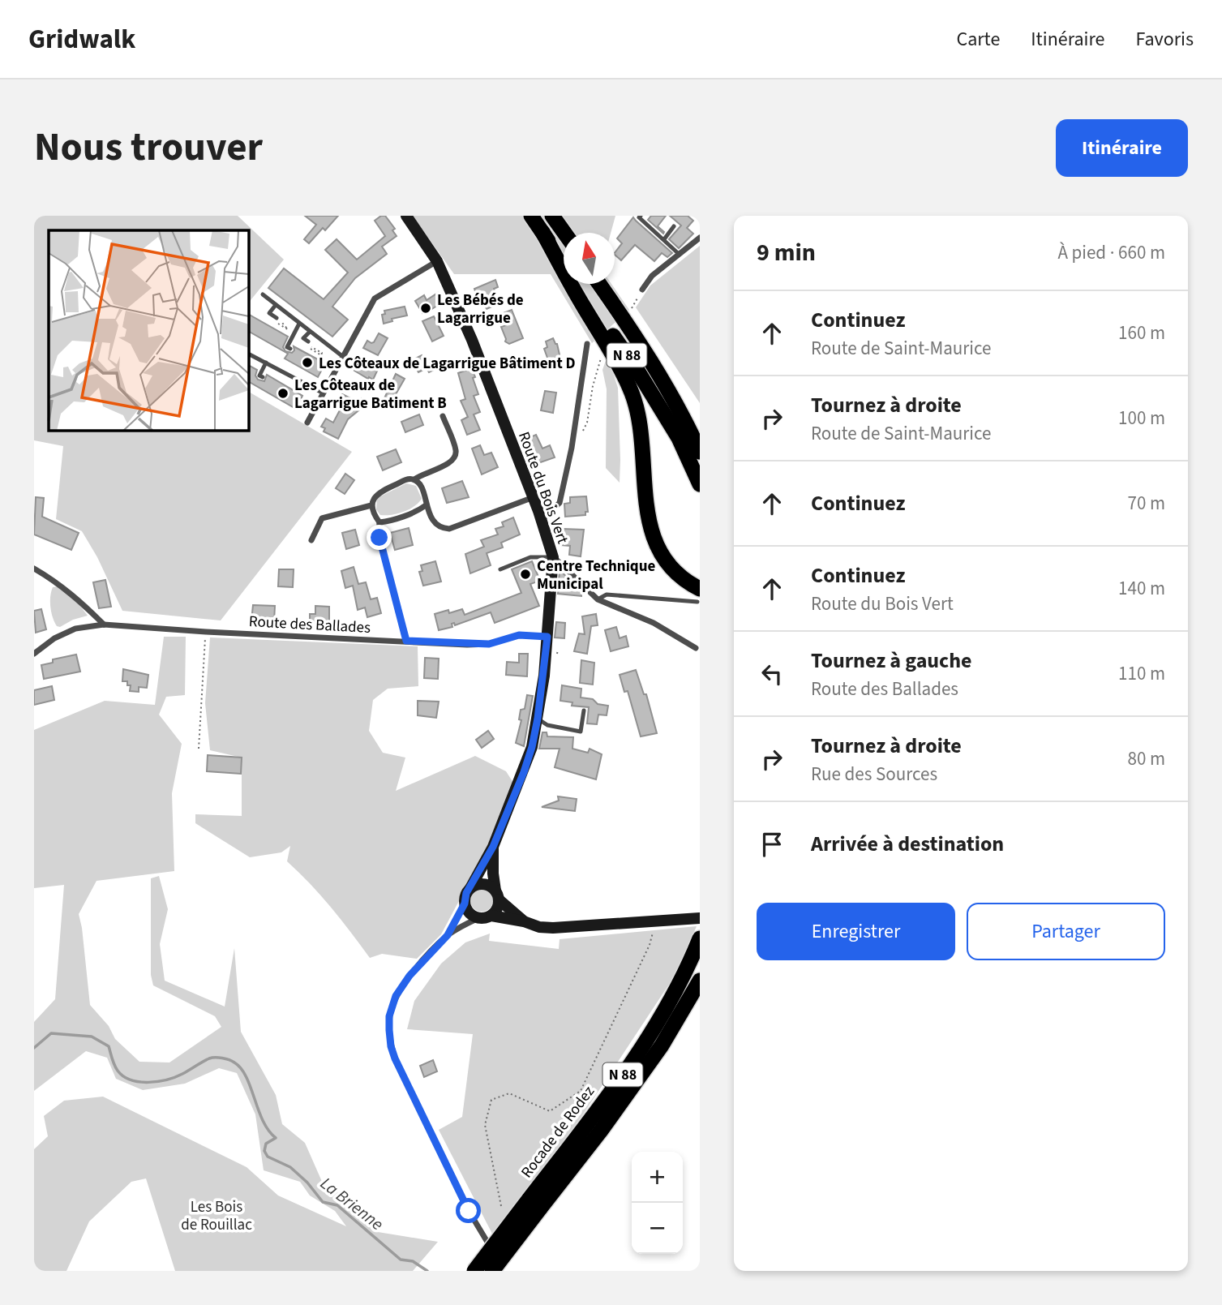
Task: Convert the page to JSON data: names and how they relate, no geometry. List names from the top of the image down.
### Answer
{
  "streets": {
    "highway": ["N 88", "Rocade de Rodez"],
    "street": ["Route du Bois Vert", "Route des Ballades"]
  },
  "crossings": [
    ["N 88", "Rocade de Rodez"],
    ["Route du Bois Vert", "Route des Ballades"]
  ],
  "water": ["La Brienne"],
  "parks": ["Les Bois de Rouillac"],
  "places": [
    "Les Bébés de Lagarrigue",
    "Les Côteaux de Lagarrigue Bâtiment D",
    "Les Côteaux de Lagarrigue Batiment B",
    "Centre Technique Municipal"
  ],
  "north": "top",
  "page": {
    "header": "Gridwalk",
    "nav": ["Carte", "Itinéraire", "Favoris"],
    "title": "Nous trouver",
    "buttons": [
      "Itinéraire",
      ["Enregistrer", "Partager"]
    ],
    "heading": ["9 min", "À pied · 660 m"],
    "list": [
      ["Continuez", "Route de Saint-Maurice", "160 m"],
      ["Tournez à droite", "Route de Saint-Maurice", "100 m"],
      ["Continuez", "70 m"],
      ["Continuez", "Route du Bois Vert", "140 m"],
      ["Tournez à gauche", "Route des Ballades", "110 m"],
      ["Tournez à droite", "Rue des Sources", "80 m"],
      "Arrivée à destination"
    ],
    "map_buttons": ["+", "−"]
  }
}
